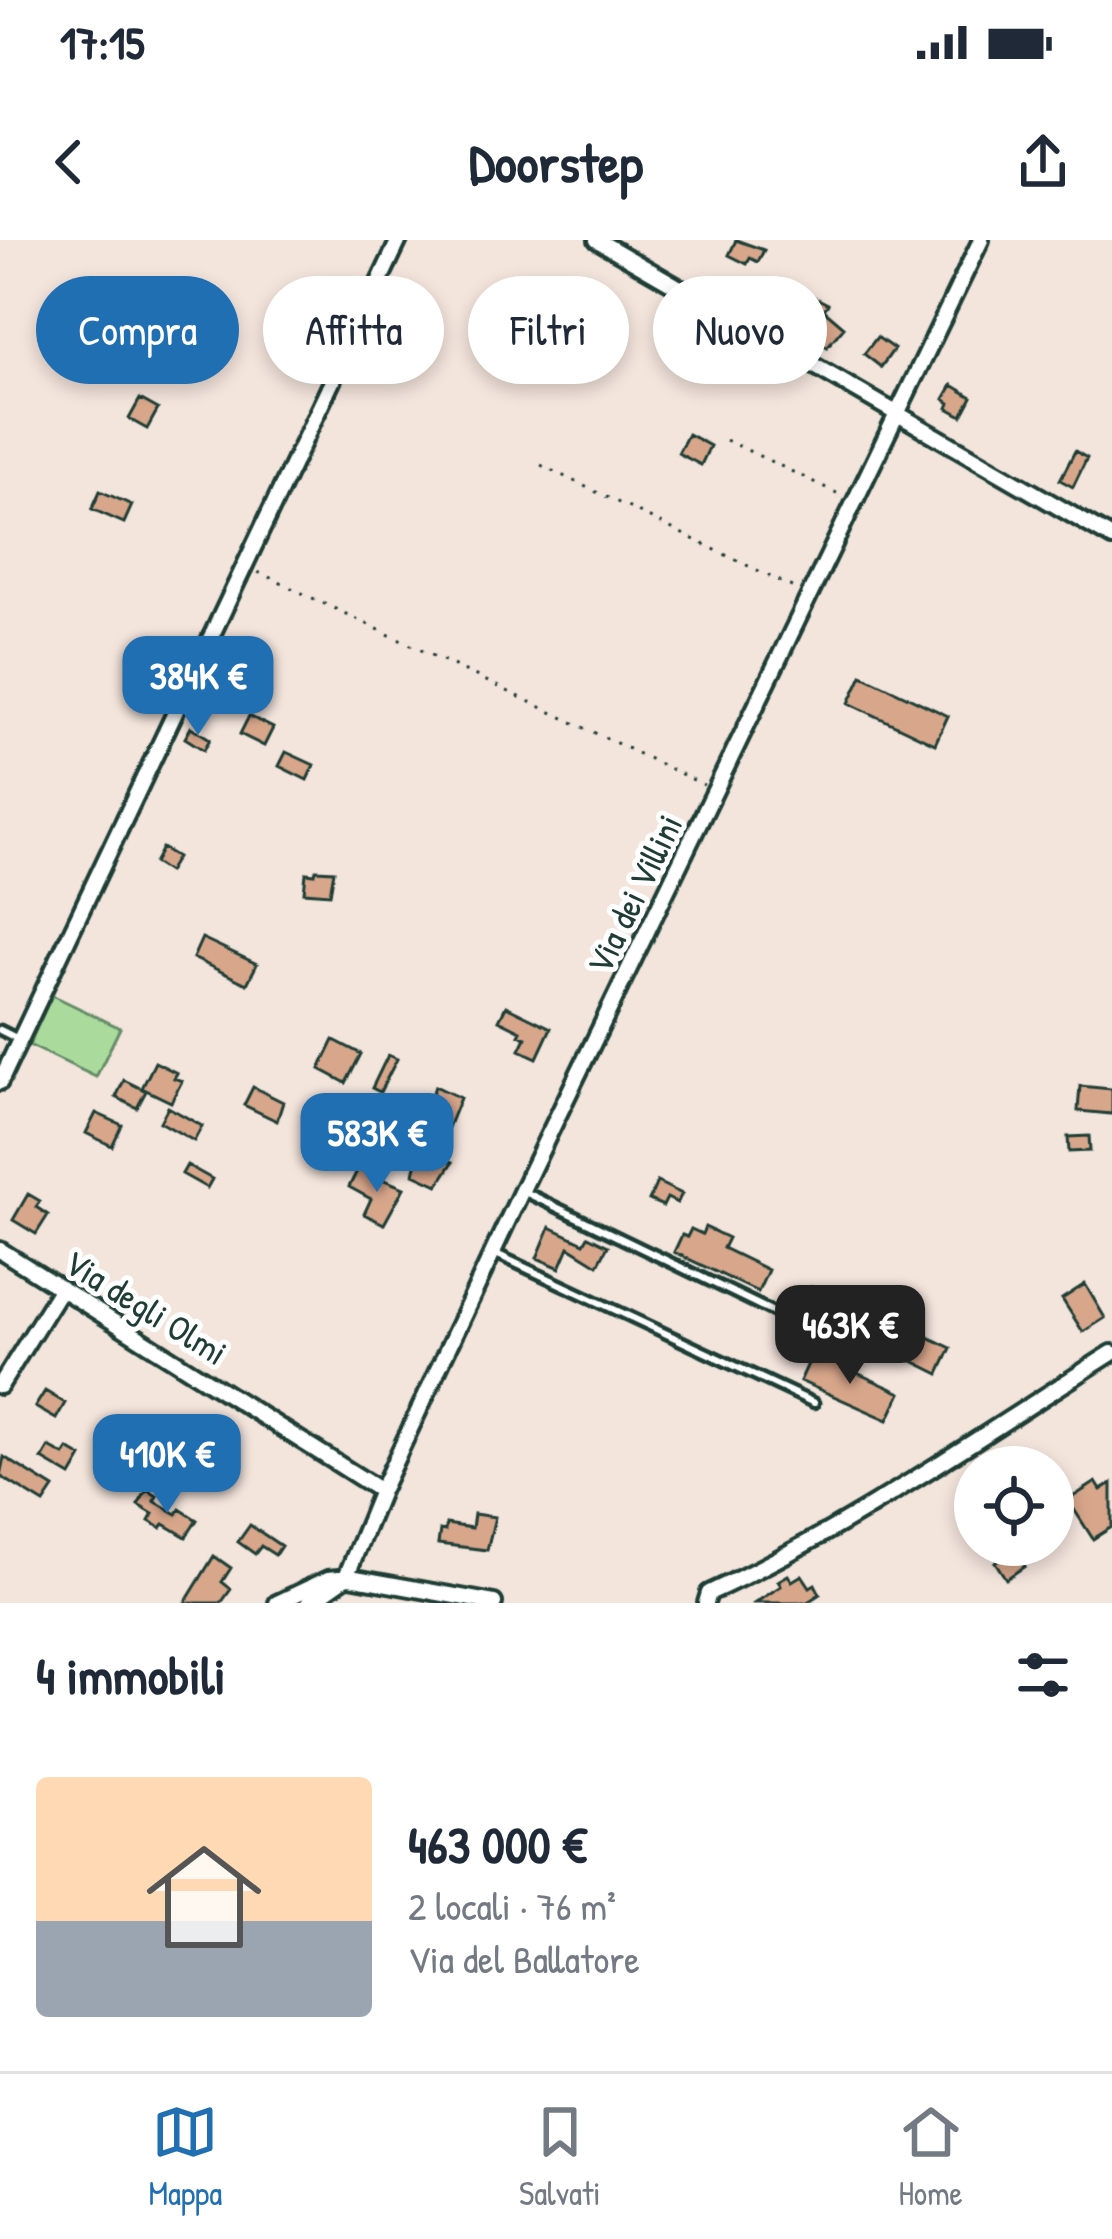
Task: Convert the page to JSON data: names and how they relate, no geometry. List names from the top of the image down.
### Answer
{
  "streets": {
    "street": ["Via dei Villini", "Via degli Olmi"]
  },
  "crossings": [
    ["Via dei Villini", "Via degli Olmi"]
  ],
  "page": {
    "status": "17:15",
    "header": "Doorstep",
    "chip": [
      "Compra",
      "Affitta",
      "Filtri",
      "Nuovo"
    ],
    "price": [
      "384K €",
      "583K €",
      "463K €",
      "410K €"
    ],
    "heading": "4 immobili",
    "list": [
      {
        "name": "463 000 €",
        "note": "2 locali · 76 m² · Via del Ballatore"
      }
    ],
    "tabs": ["Mappa", "Salvati", "Home"]
  }
}
